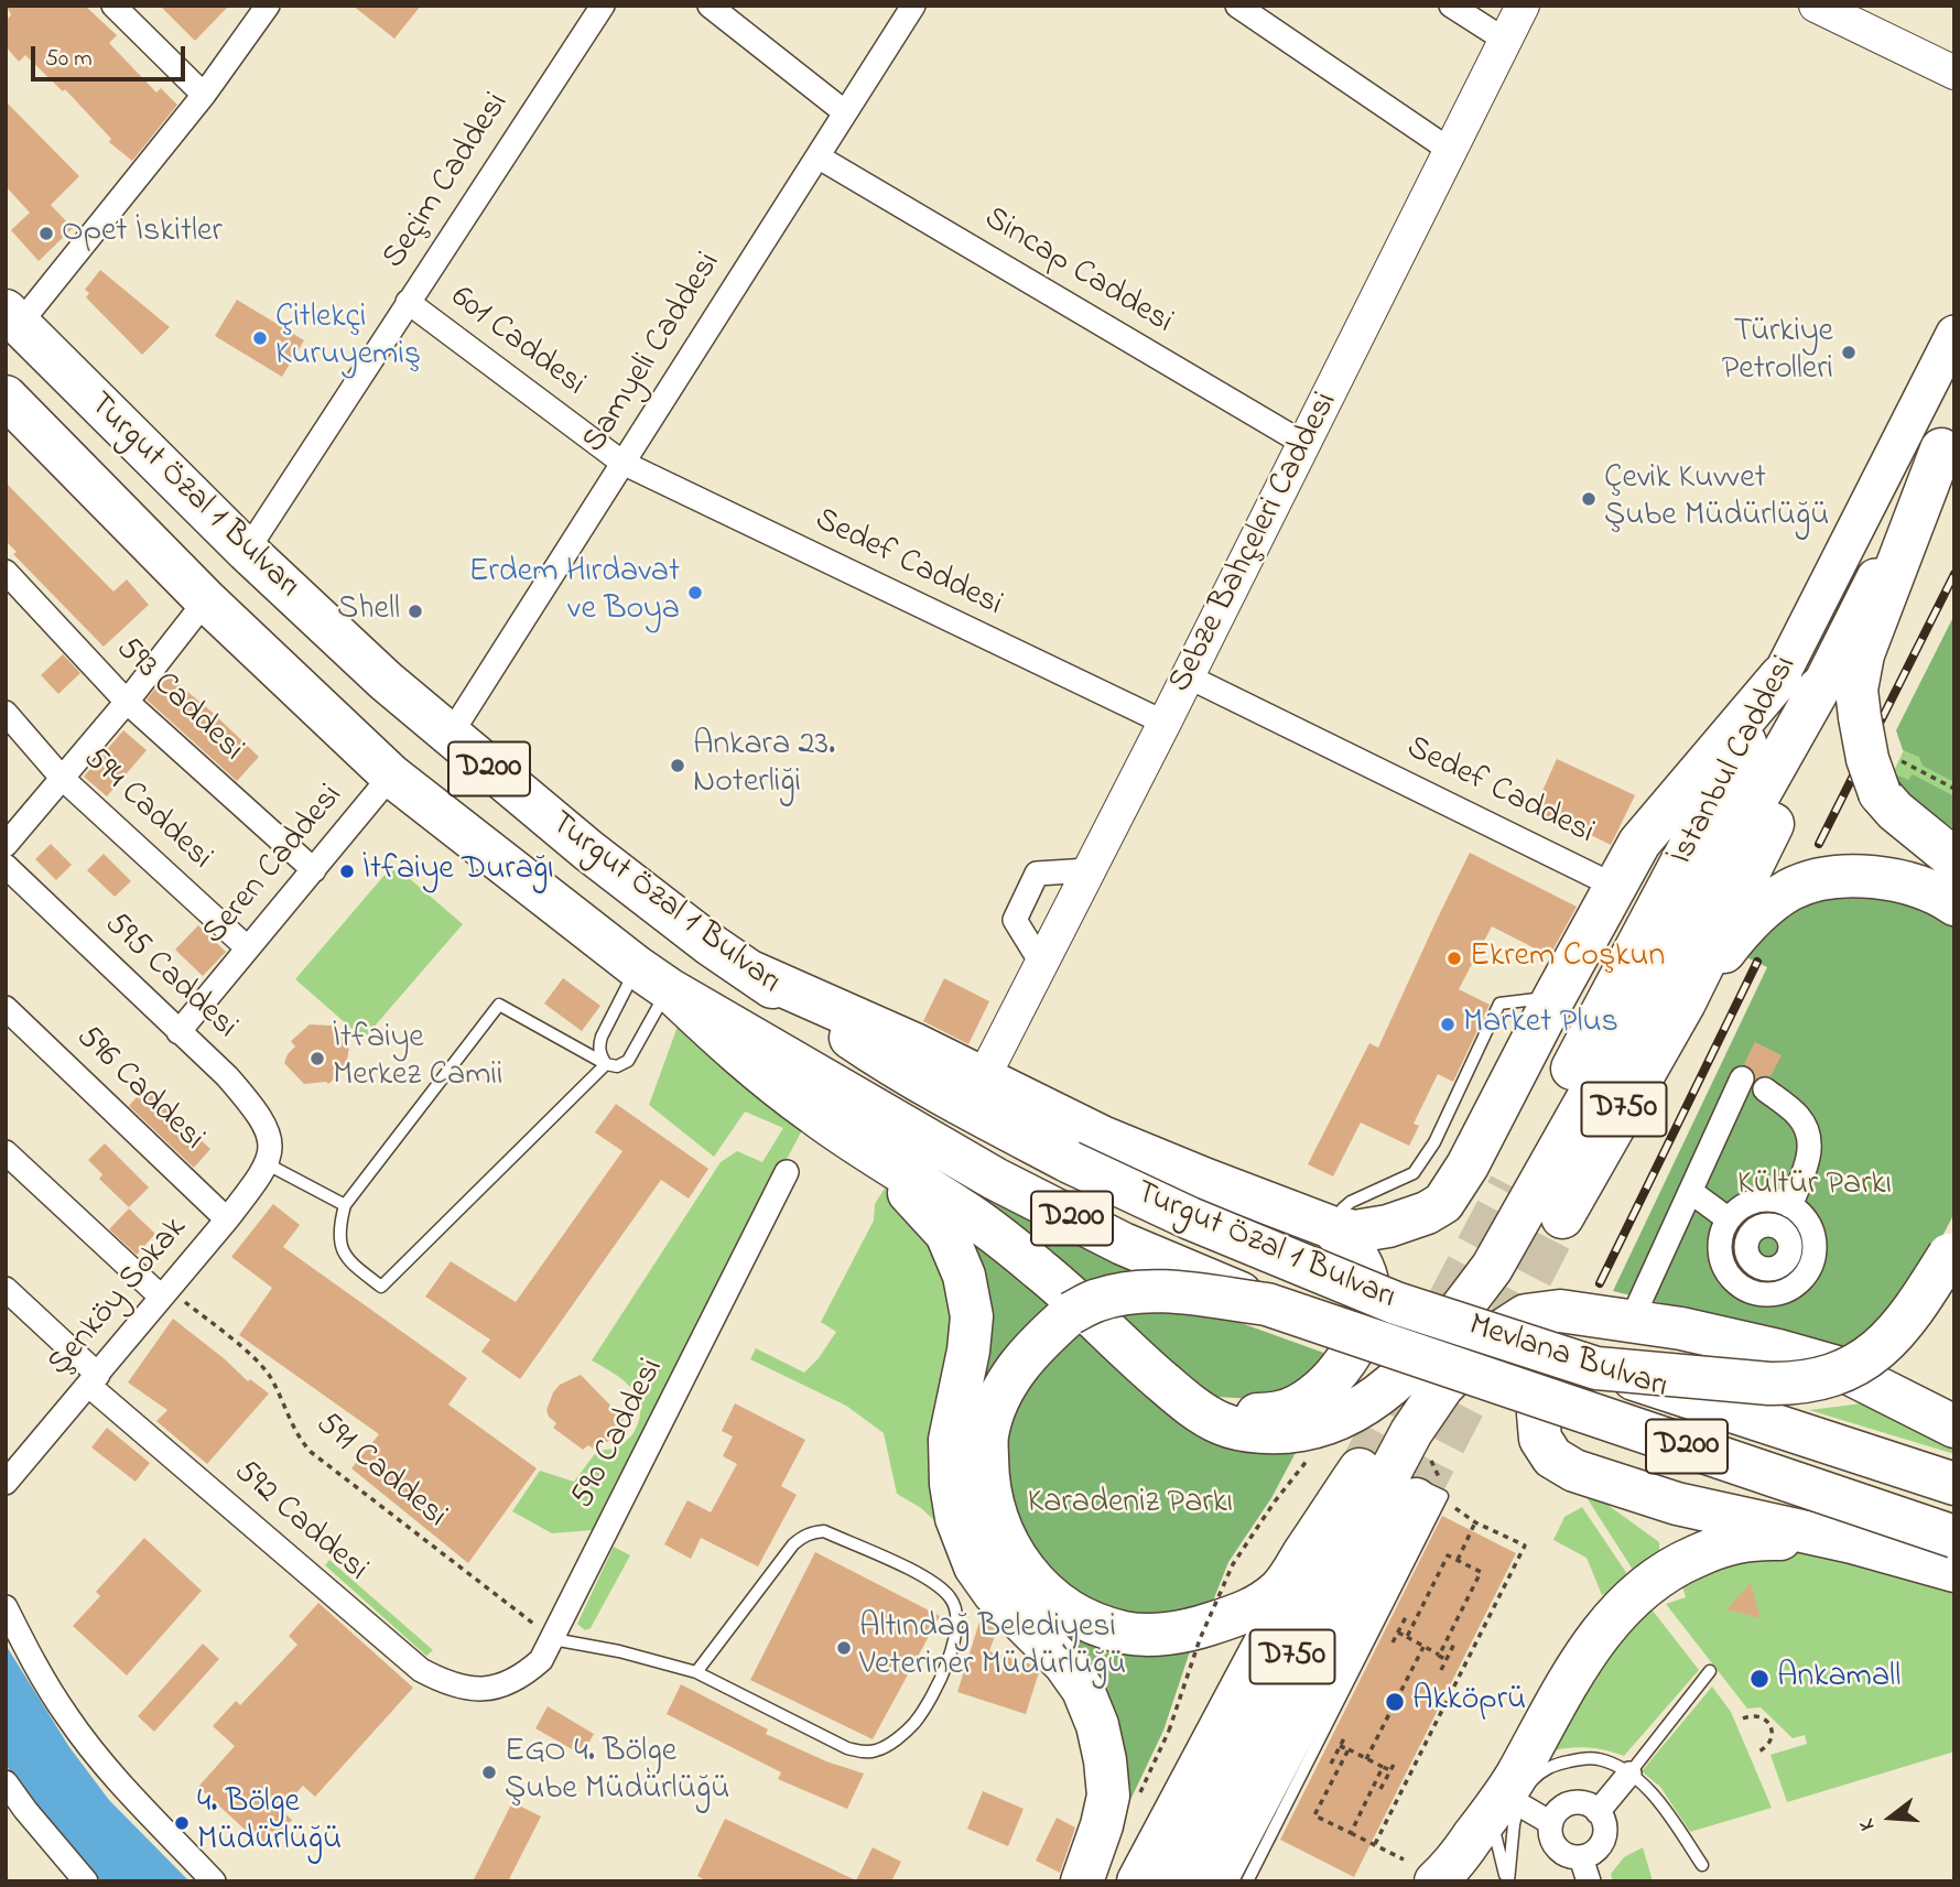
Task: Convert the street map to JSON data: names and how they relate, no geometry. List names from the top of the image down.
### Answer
{
  "streets": {
    "highway": [
      "Turgut Özal 1 Bulvarı",
      "İstanbul Caddesi",
      "D200",
      "D750",
      "Mevlana Bulvarı"
    ],
    "street": [
      "Seçim Caddesi",
      "Sincap Caddesi",
      "601 Caddesi",
      "Samyeli Caddesi",
      "Sebze Bahçeleri Caddesi",
      "Sedef Caddesi",
      "593 Caddesi",
      "594 Caddesi",
      "Seren Caddesi",
      "595 Caddesi",
      "596 Caddesi",
      "Şenköy Sokak",
      "590 Caddesi",
      "592 Caddesi"
    ],
    "path": ["591 Caddesi"]
  },
  "crossings": [
    ["Seçim Caddesi", "601 Caddesi"],
    ["Seçim Caddesi", "Turgut Özal 1 Bulvarı"],
    ["Sincap Caddesi", "Samyeli Caddesi"],
    ["Sincap Caddesi", "Sebze Bahçeleri Caddesi"],
    ["601 Caddesi", "Samyeli Caddesi"],
    ["601 Caddesi", "Sedef Caddesi"],
    ["Samyeli Caddesi", "Turgut Özal 1 Bulvarı"],
    ["Samyeli Caddesi", "Sedef Caddesi"],
    ["Turgut Özal 1 Bulvarı", "Seren Caddesi"],
    ["Turgut Özal 1 Bulvarı", "Mevlana Bulvarı"],
    ["Sebze Bahçeleri Caddesi", "Sedef Caddesi"],
    ["593 Caddesi", "Seren Caddesi"],
    ["594 Caddesi", "Seren Caddesi"],
    ["Seren Caddesi", "595 Caddesi"],
    ["595 Caddesi", "Şenköy Sokak"],
    ["596 Caddesi", "Şenköy Sokak"],
    ["Şenköy Sokak", "591 Caddesi"],
    ["Şenköy Sokak", "592 Caddesi"],
    ["590 Caddesi", "591 Caddesi"],
    ["590 Caddesi", "592 Caddesi"]
  ],
  "parks": ["Kültür Parkı", "Karadeniz Parkı"],
  "places": [
    "Opet İskitler",
    "Çitlekçi Kuruyemiş",
    "Türkiye Petrolleri",
    "Çevik Kuvvet Şube Müdürlüğü",
    "Erdem Hırdavat ve Boya",
    "Shell",
    "Ankara 23. Noterliği",
    "İtfaiye Durağı",
    "Ekrem Coşkun",
    "Market Plus",
    "İtfaiye Merkez Camii",
    "Altındağ Belediyesi Veteriner Müdürlüğü",
    "Ankamall",
    "Akköprü",
    "EGO 4. Bölge Şube Müdürlüğü",
    "4. Bölge Müdürlüğü"
  ],
  "scale_bar": "50 m",
  "north": "left"
}
